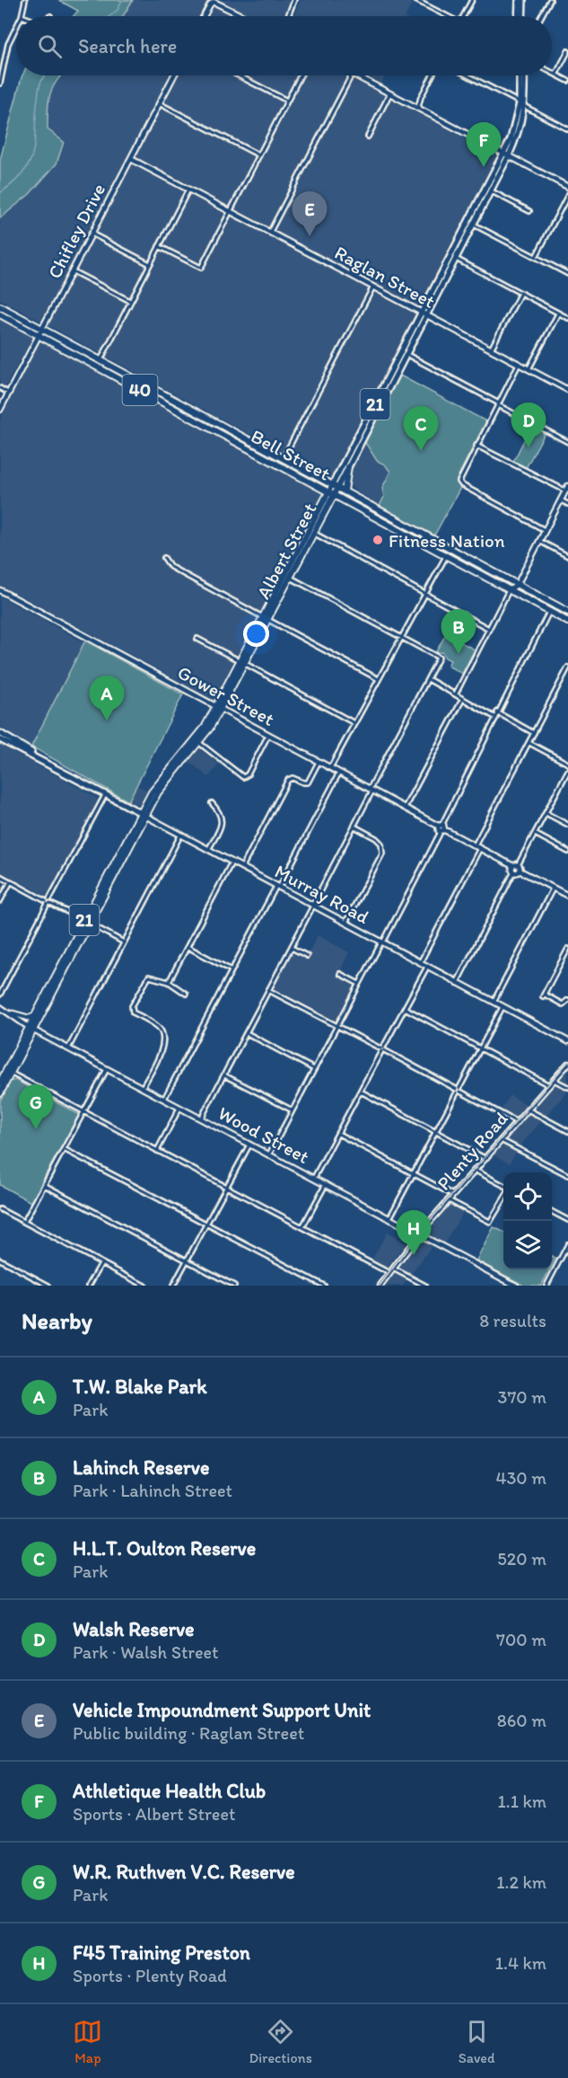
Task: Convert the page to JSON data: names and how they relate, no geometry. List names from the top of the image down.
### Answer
{
  "streets": {
    "highway": [
      "40",
      "21",
      "Bell Street",
      "Albert Street"
    ],
    "main road": ["Murray Road"],
    "street": [
      "Chifley Drive",
      "Raglan Street",
      "Gower Street",
      "Wood Street",
      "Plenty Road"
    ]
  },
  "crossings": [
    ["Chifley Drive", "Raglan Street"],
    ["Chifley Drive", "Bell Street"],
    ["Raglan Street", "Albert Street"],
    ["21", "Albert Street"],
    ["Bell Street", "Albert Street"],
    ["Albert Street", "Gower Street"],
    ["Albert Street", "Murray Road"],
    ["Albert Street", "Wood Street"],
    ["Wood Street", "Plenty Road"]
  ],
  "places": ["Fitness Nation"],
  "page": {
    "search": "Search here",
    "pins": [
      "F",
      "E",
      "D",
      "C",
      "B",
      "A",
      "G",
      "H"
    ],
    "heading": ["Nearby", "8 results"],
    "list": [
      {
        "mark": "A",
        "name": "T.W. Blake Park",
        "note": "Park",
        "value": "370 m"
      },
      {
        "mark": "B",
        "name": "Lahinch Reserve",
        "note": "Park · Lahinch Street",
        "value": "430 m"
      },
      {
        "mark": "C",
        "name": "H.L.T. Oulton Reserve",
        "note": "Park",
        "value": "520 m"
      },
      {
        "mark": "D",
        "name": "Walsh Reserve",
        "note": "Park · Walsh Street",
        "value": "700 m"
      },
      {
        "mark": "E",
        "name": "Vehicle Impoundment Support Unit",
        "note": "Public building · Raglan Street",
        "value": "860 m"
      },
      {
        "mark": "F",
        "name": "Athletique Health Club",
        "note": "Sports · Albert Street",
        "value": "1.1 km"
      },
      {
        "mark": "G",
        "name": "W.R. Ruthven V.C. Reserve",
        "note": "Park",
        "value": "1.2 km"
      },
      {
        "mark": "H",
        "name": "F45 Training Preston",
        "note": "Sports · Plenty Road",
        "value": "1.4 km"
      }
    ],
    "nav": ["Map", "Directions", "Saved"]
  }
}
